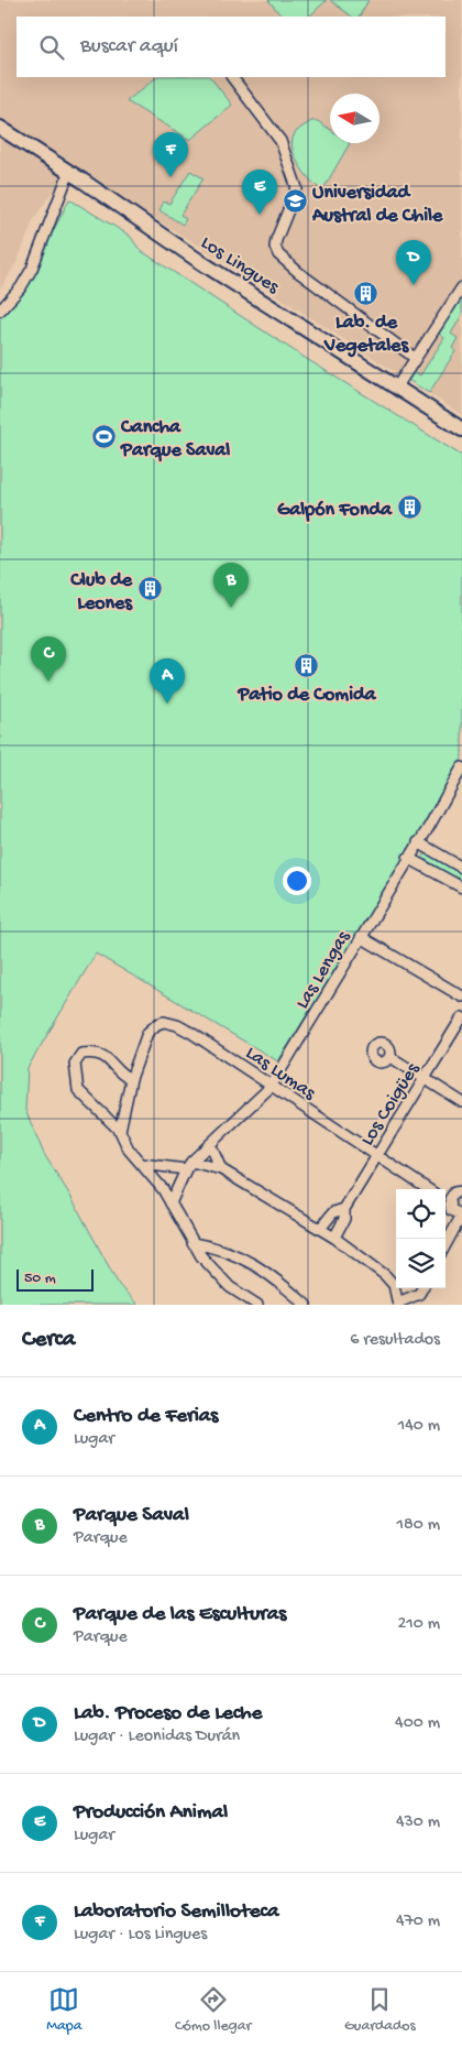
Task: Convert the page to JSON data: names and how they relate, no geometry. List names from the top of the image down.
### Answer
{
  "streets": {
    "main road": ["Los Lingues"],
    "street": ["Las Lengas", "Las Lumas", "Los Coigües"]
  },
  "crossings": [
    ["Las Lengas", "Las Lumas"],
    ["Las Lumas", "Los Coigües"]
  ],
  "places": {
    "school or university": ["Universidad Austral de Chile"],
    "building": [
      "Lab. de Vegetales",
      "Galpón Fonda",
      "Club de Leones",
      "Patio de Comida"
    ],
    "sports": ["Cancha Parque Saval"]
  },
  "scale_bar": "50 m",
  "north": "left",
  "page": {
    "search": "Buscar aquí",
    "pins": [
      "F",
      "E",
      "D",
      "B",
      "C",
      "A"
    ],
    "scale": "50 m",
    "heading": ["Cerca", "6 resultados"],
    "list": [
      {
        "mark": "A",
        "name": "Centro de Ferias",
        "note": "Lugar",
        "value": "140 m"
      },
      {
        "mark": "B",
        "name": "Parque Saval",
        "note": "Parque",
        "value": "180 m"
      },
      {
        "mark": "C",
        "name": "Parque de las Esculturas",
        "note": "Parque",
        "value": "210 m"
      },
      {
        "mark": "D",
        "name": "Lab. Proceso de Leche",
        "note": "Lugar · Leonidas Durán",
        "value": "400 m"
      },
      {
        "mark": "E",
        "name": "Producción Animal",
        "note": "Lugar",
        "value": "430 m"
      },
      {
        "mark": "F",
        "name": "Laboratorio Semilloteca",
        "note": "Lugar · Los Lingues",
        "value": "470 m"
      }
    ],
    "nav": ["Mapa", "Cómo llegar", "Guardados"]
  }
}
